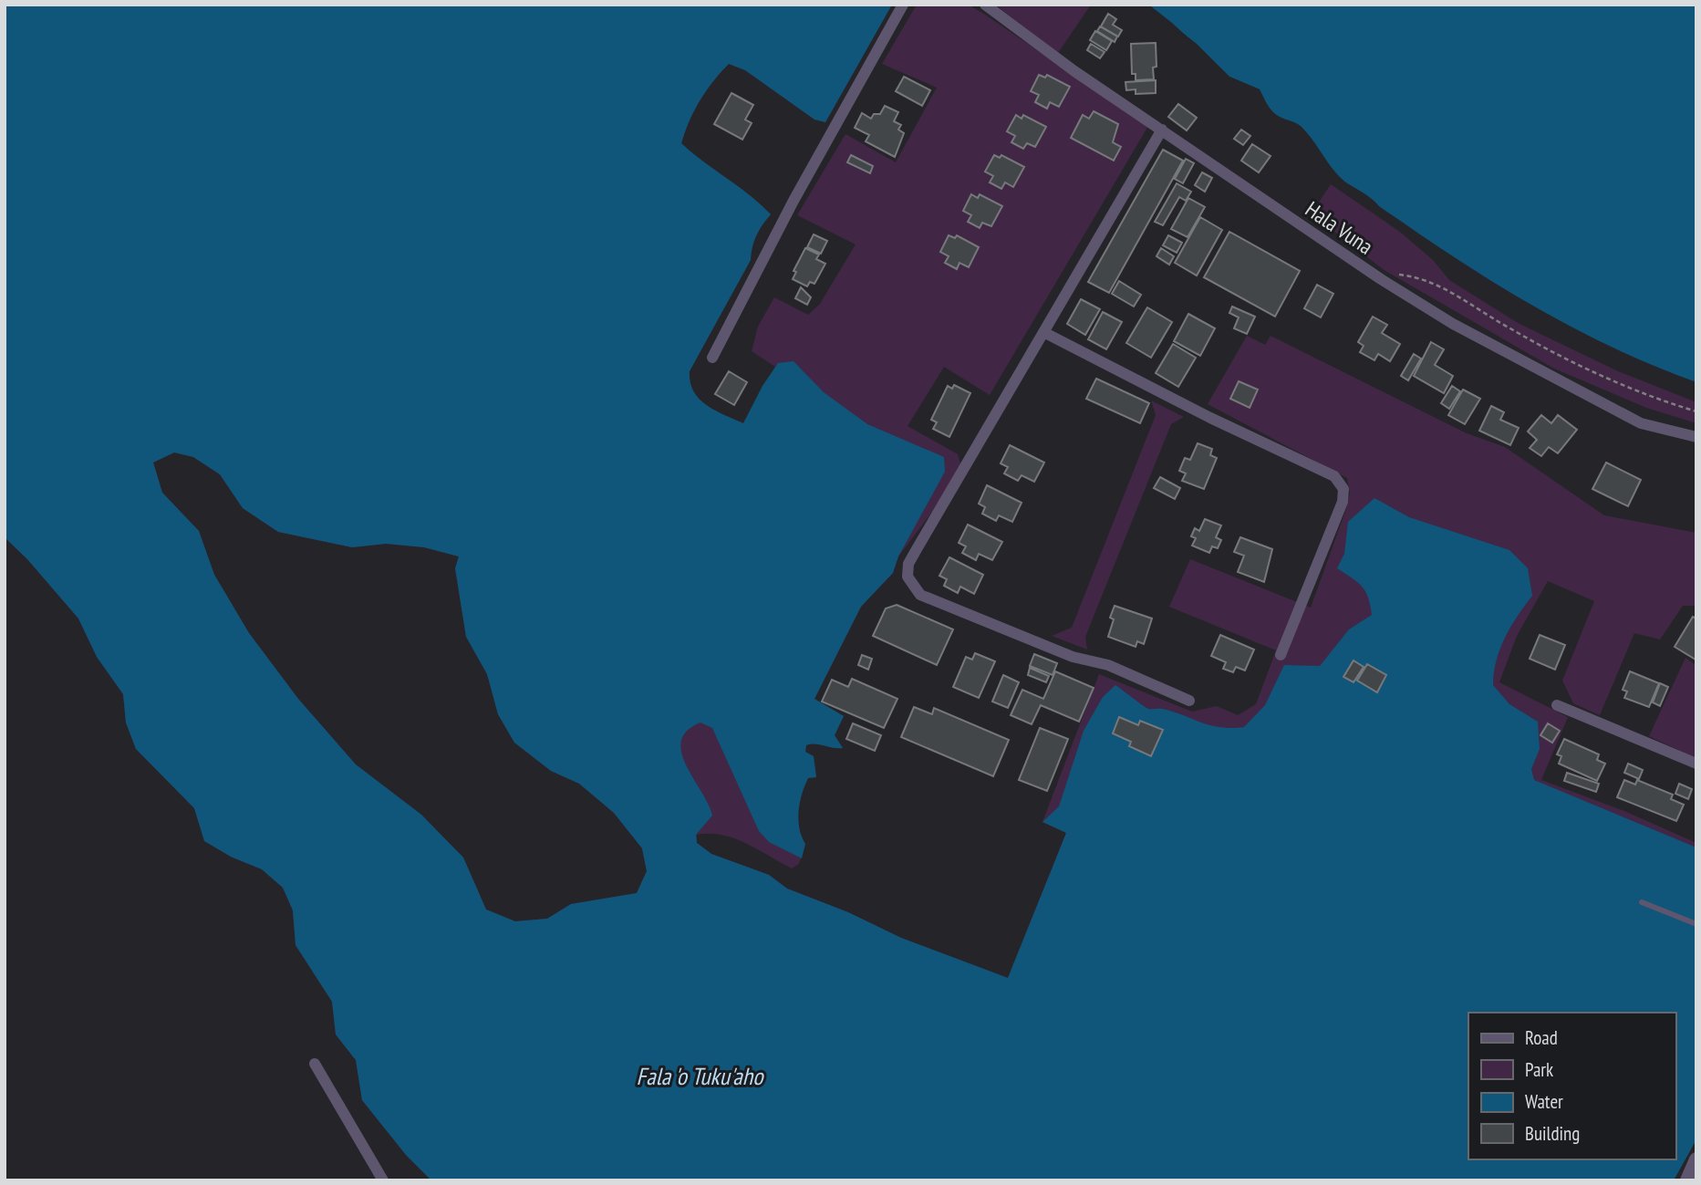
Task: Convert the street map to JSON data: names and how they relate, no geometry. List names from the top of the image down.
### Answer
{
  "streets": {
    "street": ["Hala Vuna"]
  },
  "water": ["Fala 'o Tuku'aho"],
  "legend": [
    "Road",
    "Park",
    "Water",
    "Building"
  ]
}
